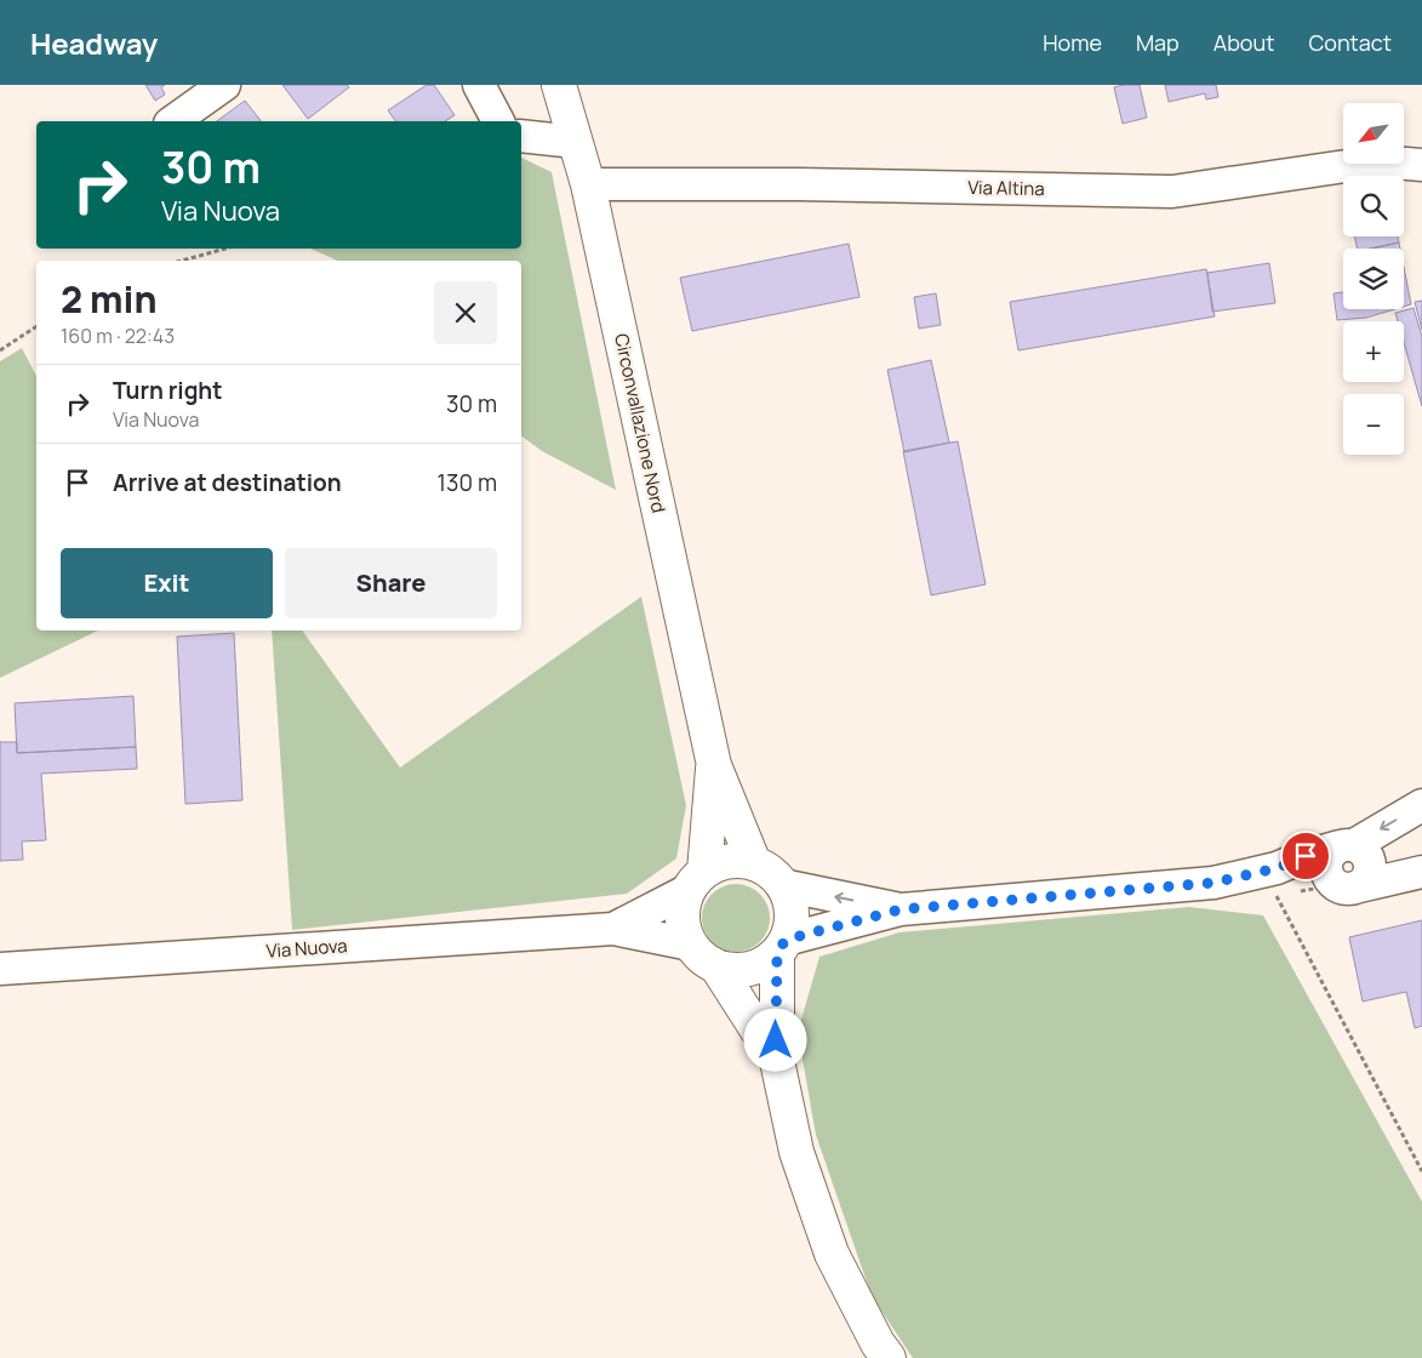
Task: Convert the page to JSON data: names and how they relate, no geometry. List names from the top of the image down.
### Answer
{
  "streets": {
    "street": ["Via Altina", "Circonvallazione Nord", "Via Nuova"]
  },
  "crossings": [
    ["Via Altina", "Circonvallazione Nord"],
    ["Circonvallazione Nord", "Via Nuova"]
  ],
  "north": "bottom left",
  "page": {
    "header": "Headway",
    "nav": [
      "Home",
      "Map",
      "About",
      "Contact"
    ],
    "map_buttons": ["+", "−"],
    "turn": ["30 m", "Via Nuova"],
    "heading": ["2 min", "160 m · 22:43"],
    "list": [
      {
        "name": "Turn right",
        "note": "Via Nuova",
        "value": "30 m"
      },
      {
        "name": "Arrive at destination",
        "value": "130 m"
      }
    ],
    "buttons": ["Exit", "Share"]
  }
}
